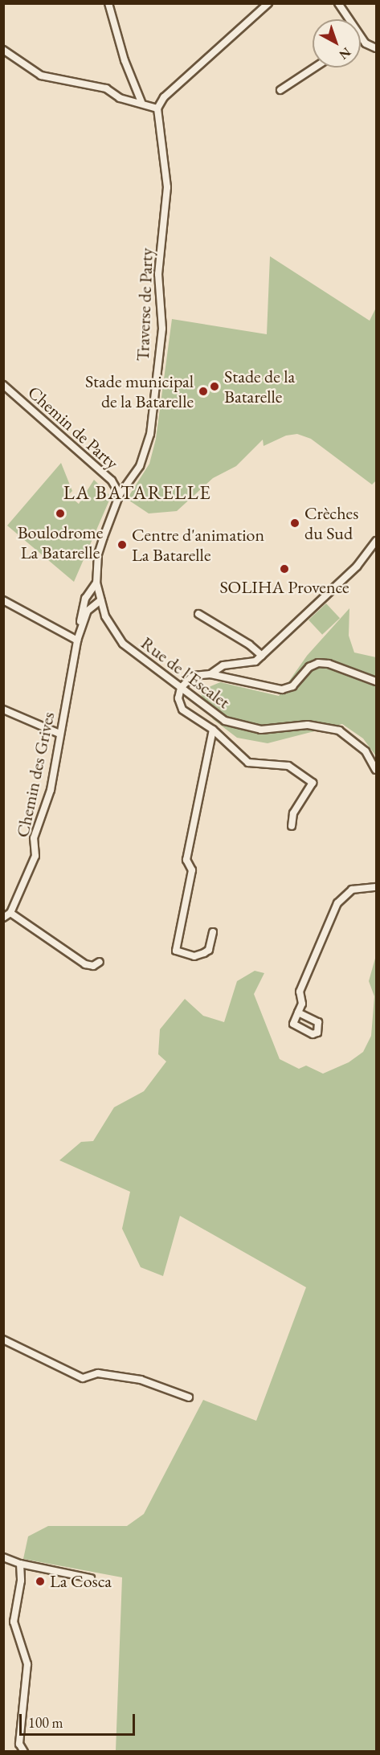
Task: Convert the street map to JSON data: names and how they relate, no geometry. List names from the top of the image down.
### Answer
{
  "streets": {
    "street": [
      "Traverse de Party",
      "Chemin de Party",
      "Rue de l'Escalet",
      "Chemin des Grives"
    ]
  },
  "crossings": [
    ["Traverse de Party", "Chemin de Party"],
    ["Traverse de Party", "Chemin des Grives"],
    ["Chemin de Party", "Chemin des Grives"],
    ["Rue de l'Escalet", "Chemin des Grives"]
  ],
  "districts": ["LA BATARELLE"],
  "places": [
    "Stade de la Batarelle",
    "Stade municipal de la Batarelle",
    "Boulodrome La Batarelle",
    "Crèches du Sud",
    "Centre d'animation La Batarelle",
    "SOLIHA Provence",
    "La Cosca"
  ],
  "scale_bar": "100 m",
  "north": "bottom right"
}
